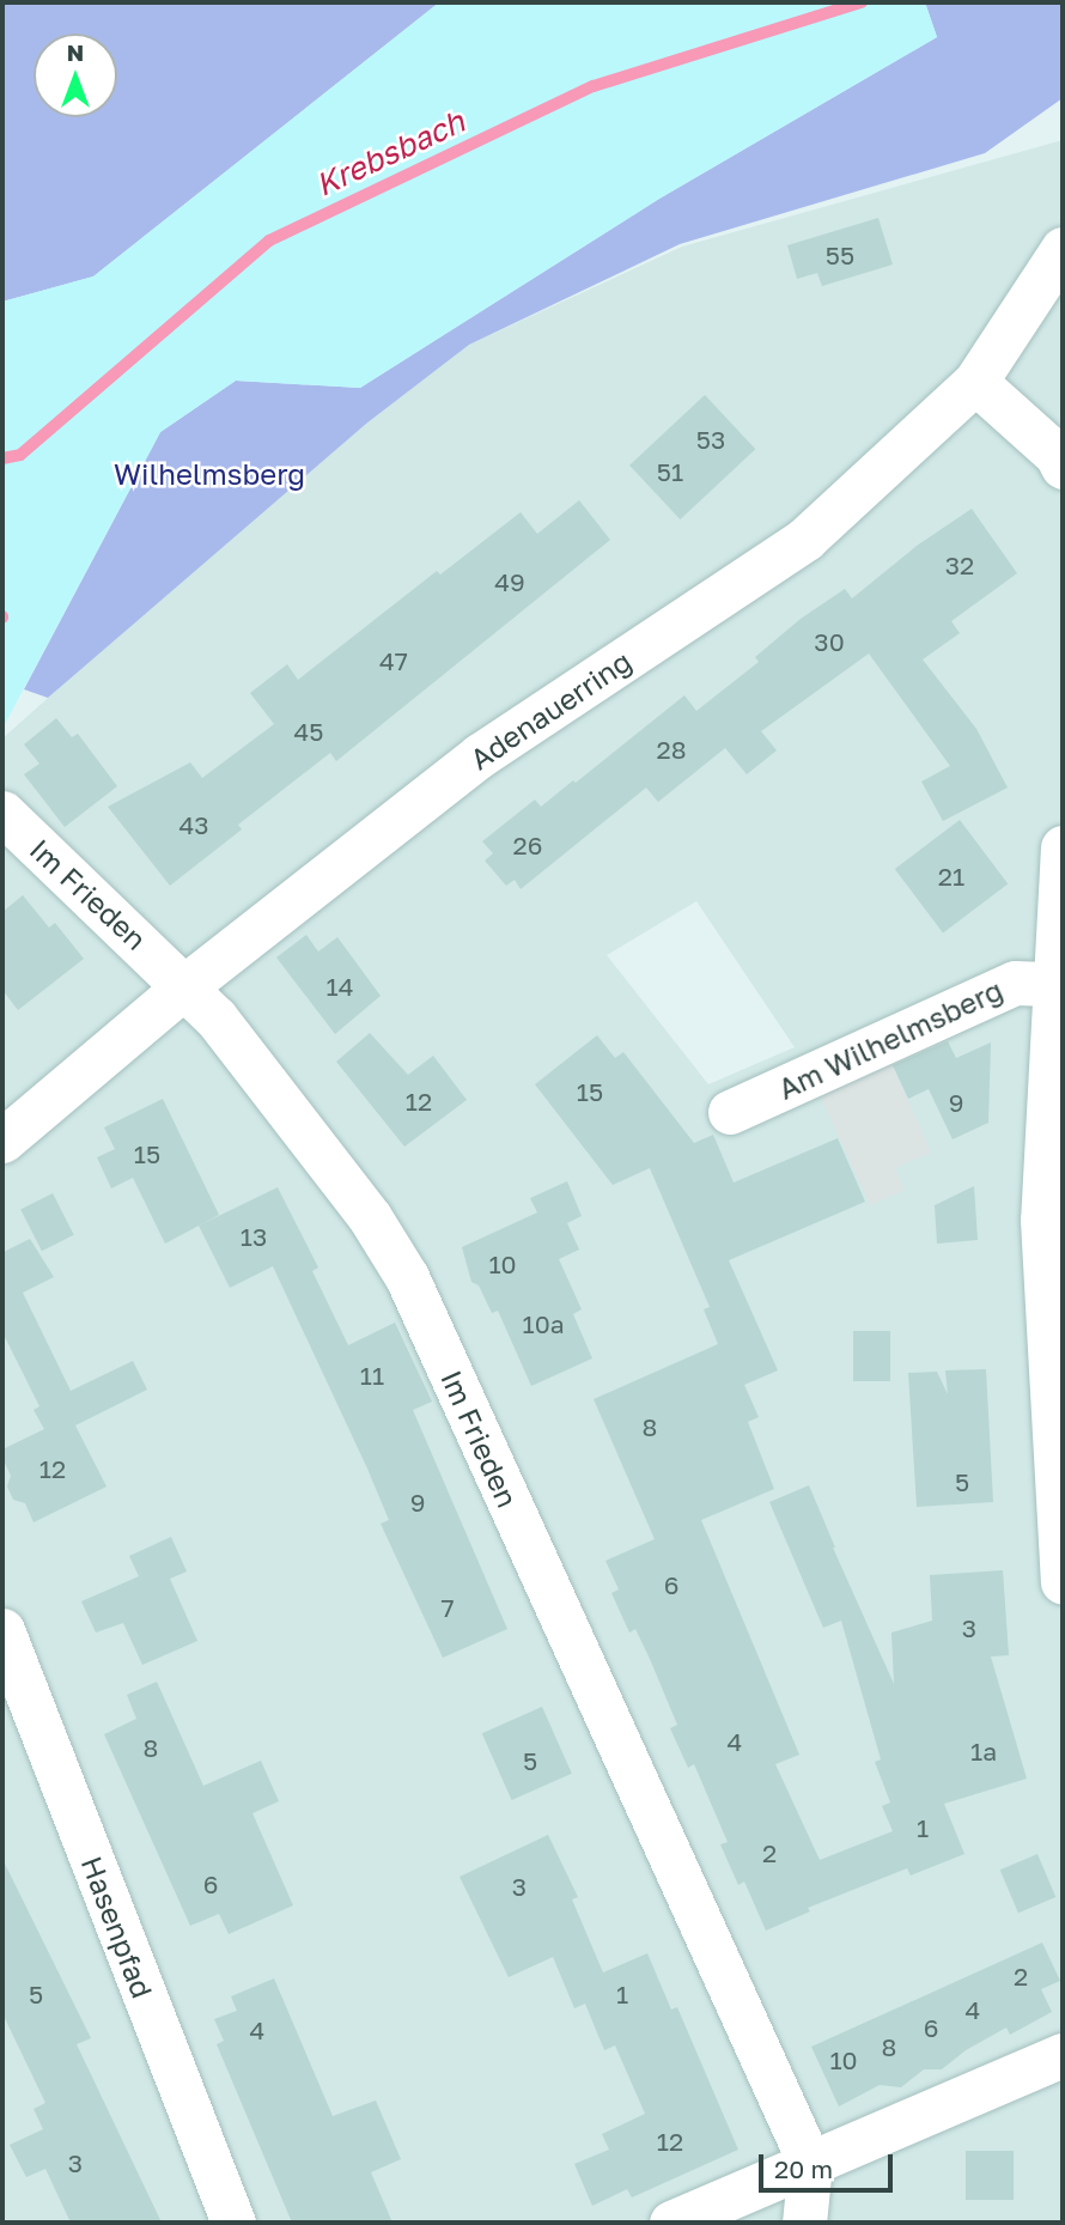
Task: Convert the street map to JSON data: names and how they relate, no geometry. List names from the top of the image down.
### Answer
{
  "streets": {
    "street": [
      "Adenauerring",
      "Im Frieden",
      "Am Wilhelmsberg",
      "Hasenpfad"
    ]
  },
  "crossings": [
    ["Adenauerring", "Im Frieden"]
  ],
  "water": ["Krebsbach"],
  "parks": ["Wilhelmsberg"],
  "house_numbers": [
    "55",
    "53",
    "51",
    "32",
    "49",
    "30",
    "47",
    "45",
    "28",
    "43",
    "26",
    "21",
    "14",
    "15",
    "12",
    "9",
    "15",
    "13",
    "10",
    "10a",
    "11",
    "8",
    "12",
    "5",
    "9",
    "6",
    "7",
    "3",
    "4",
    "8",
    "1a",
    "5",
    "1",
    "2",
    "6",
    "3",
    "2",
    "5",
    "1",
    "4",
    "6",
    "4",
    "8",
    "10",
    "12",
    "3"
  ],
  "scale_bar": "20 m",
  "north": "top"
}
